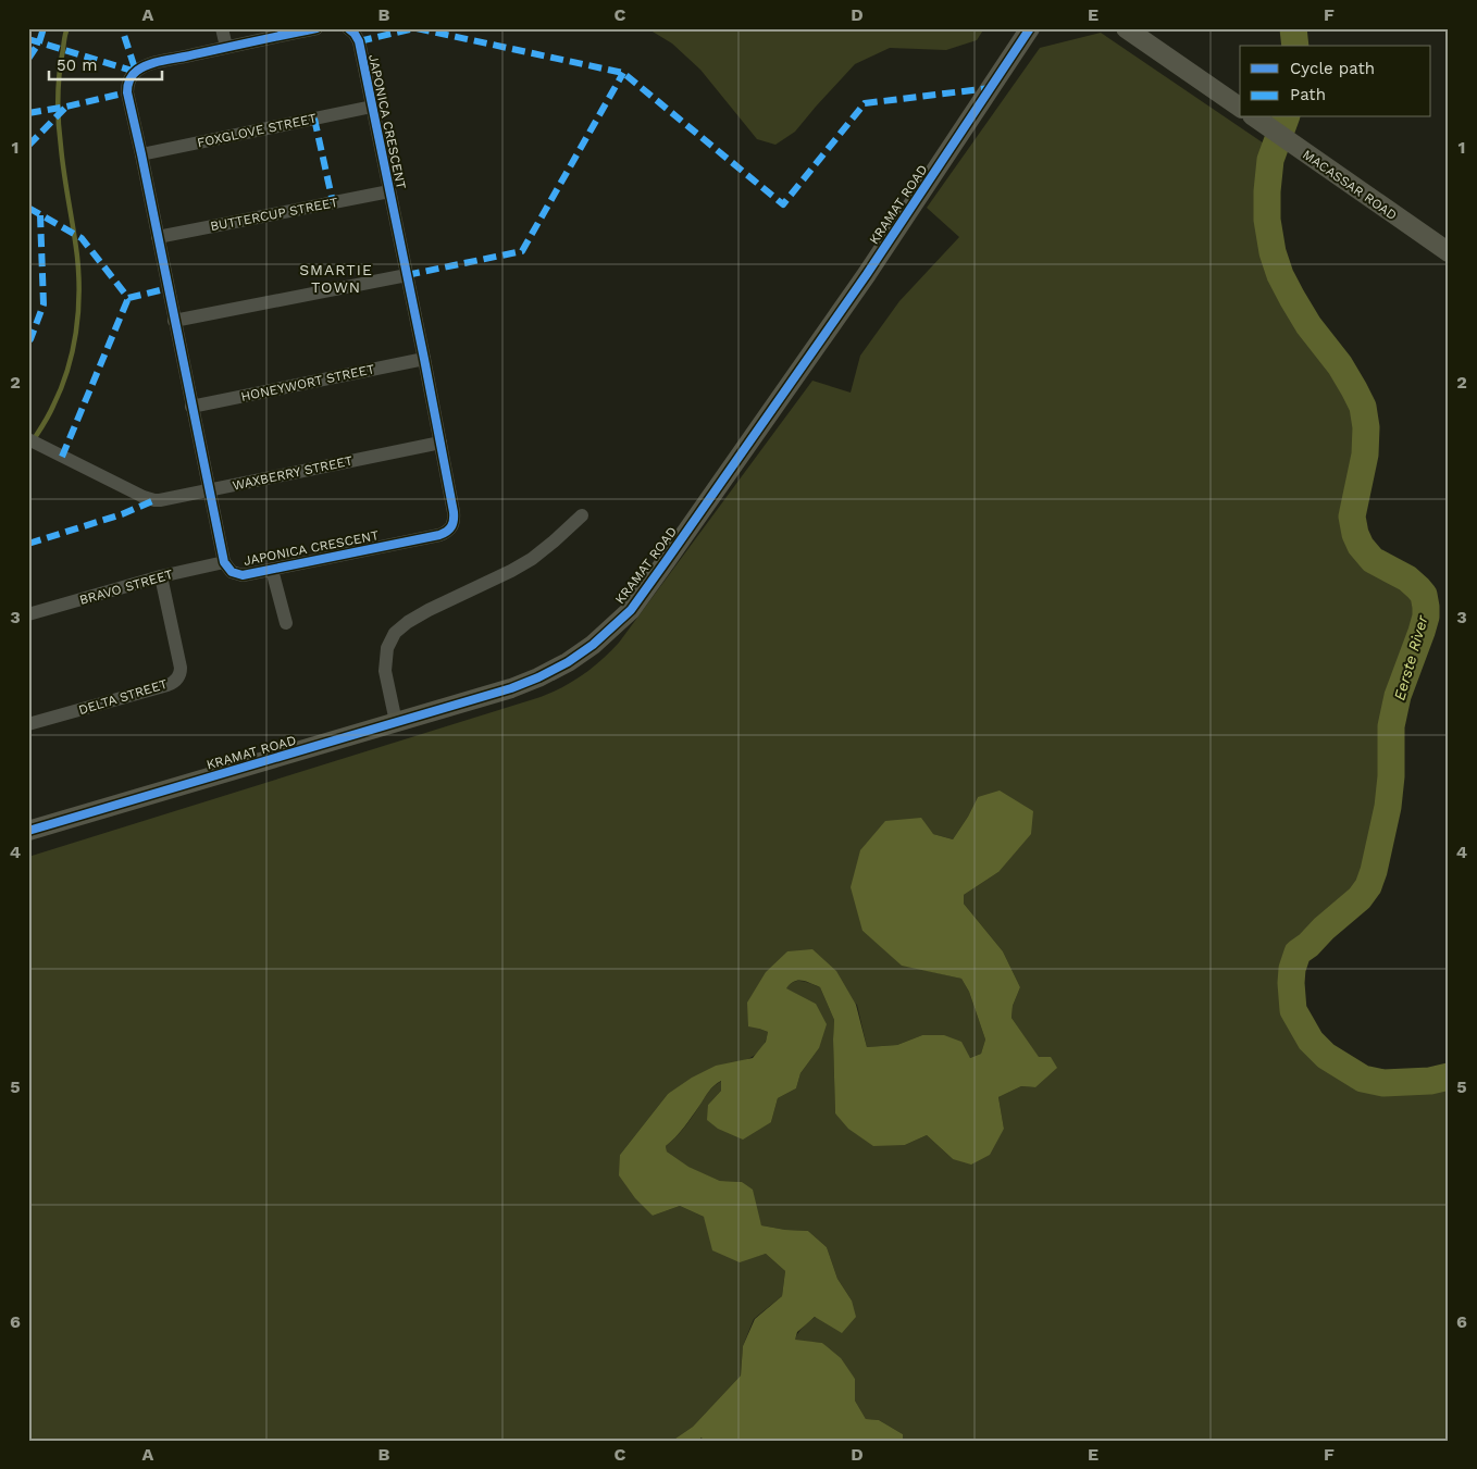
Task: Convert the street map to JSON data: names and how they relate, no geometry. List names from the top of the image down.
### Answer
{
  "streets": {
    "street": [
      "JAPONICA CRESCENT",
      "FOXGLOVE STREET",
      "MACASSAR ROAD",
      "KRAMAT ROAD",
      "BUTTERCUP STREET",
      "HONEYWORT STREET",
      "WAXBERRY STREET",
      "BRAVO STREET",
      "DELTA STREET"
    ]
  },
  "crossings": [
    ["JAPONICA CRESCENT", "FOXGLOVE STREET"],
    ["JAPONICA CRESCENT", "BUTTERCUP STREET"],
    ["JAPONICA CRESCENT", "HONEYWORT STREET"],
    ["JAPONICA CRESCENT", "WAXBERRY STREET"],
    ["JAPONICA CRESCENT", "BRAVO STREET"],
    ["BRAVO STREET", "DELTA STREET"]
  ],
  "districts": ["SMARTIE TOWN"],
  "water": ["Eerste River"],
  "legend": ["Cycle path", "Path"],
  "scale_bar": "50 m",
  "grid": {
    "columns": [
      "A",
      "B",
      "C",
      "D",
      "E",
      "F"
    ],
    "rows": [
      "1",
      "2",
      "3",
      "4",
      "5",
      "6"
    ]
  }
}
